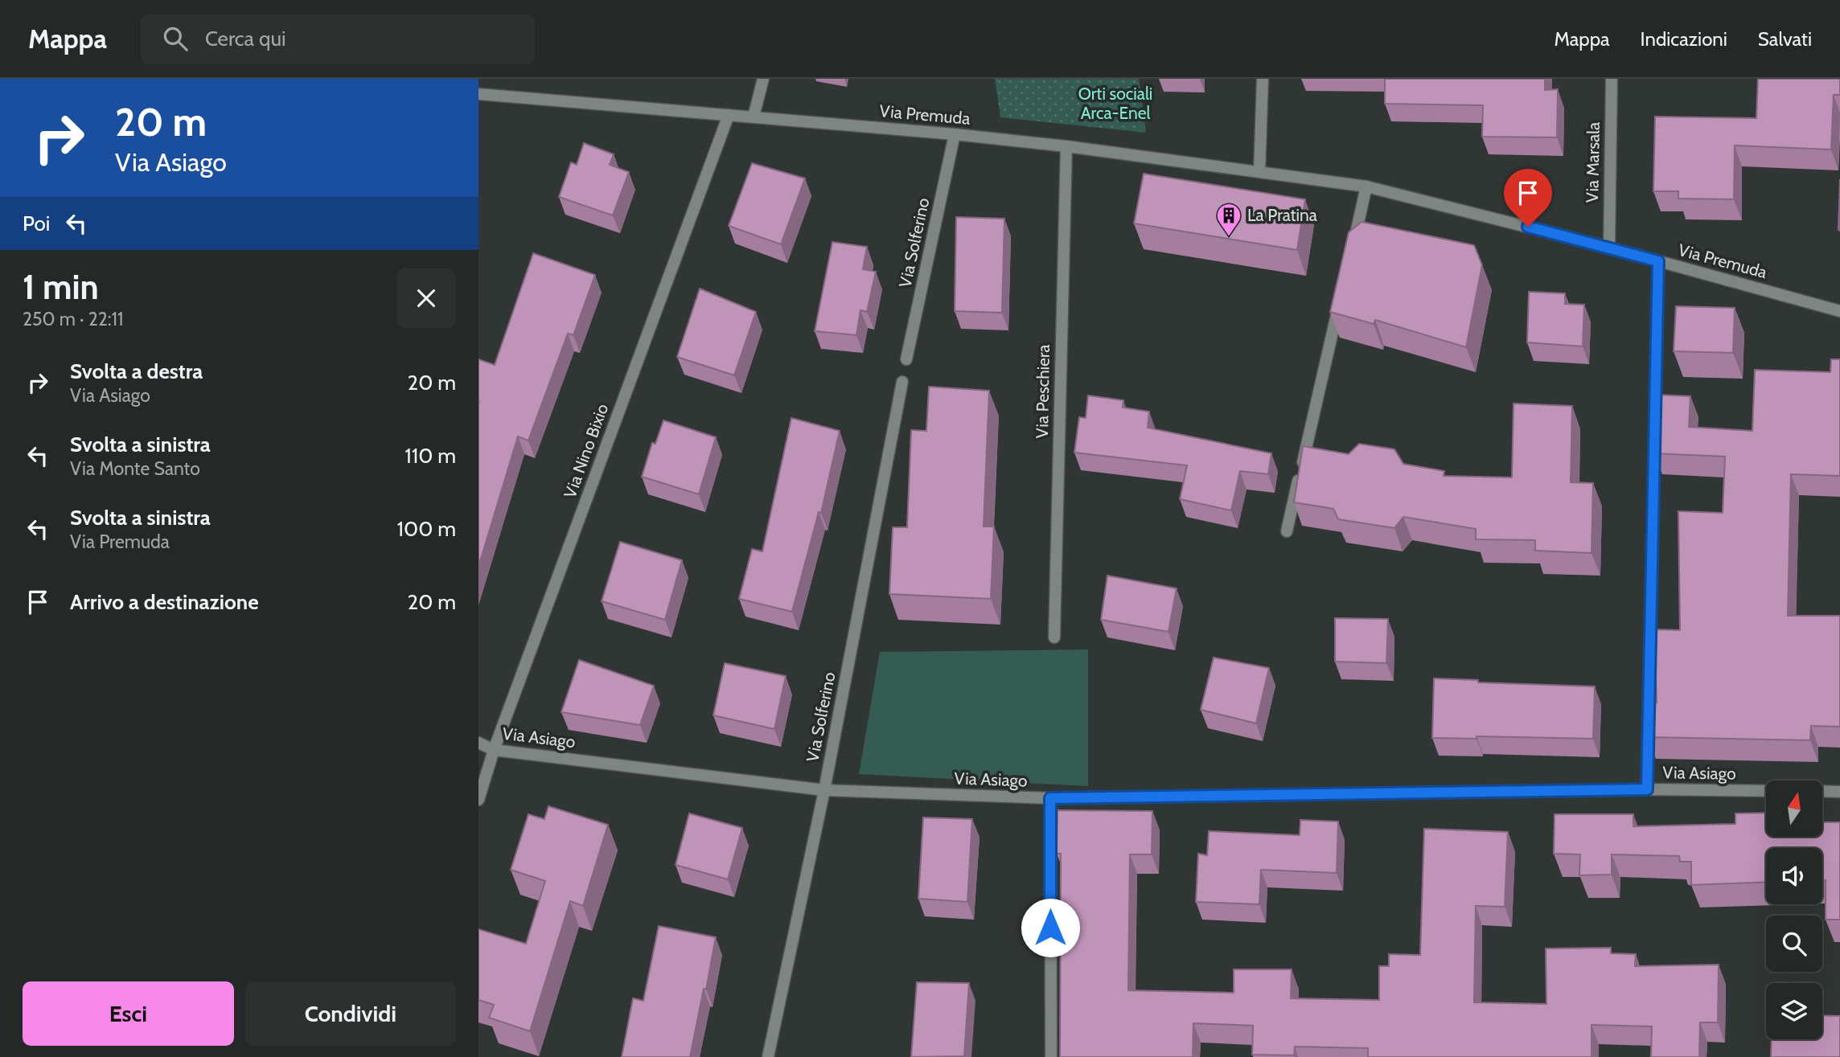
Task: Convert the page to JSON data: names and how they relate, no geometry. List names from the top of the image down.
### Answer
{
  "streets": {
    "street": [
      "Via Premuda",
      "Via Marsala",
      "Via Solferino",
      "Via Peschiera",
      "Via Nino Bixio",
      "Via Asiago"
    ]
  },
  "crossings": [
    ["Via Premuda", "Via Marsala"],
    ["Via Premuda", "Via Solferino"],
    ["Via Premuda", "Via Peschiera"],
    ["Via Premuda", "Via Nino Bixio"],
    ["Via Solferino", "Via Asiago"],
    ["Via Nino Bixio", "Via Asiago"]
  ],
  "parks": ["Orti sociali Arca-Enel"],
  "places": {
    "building": ["La Pratina"]
  },
  "north": "top",
  "page": {
    "header": "Mappa",
    "search": "Cerca qui",
    "nav": ["Mappa", "Indicazioni", "Salvati"],
    "turn": ["20 m", "Via Asiago"],
    "then": "Poi",
    "heading": ["1 min", "250 m · 22:11"],
    "list": [
      {
        "name": "Svolta a destra",
        "note": "Via Asiago",
        "value": "20 m"
      },
      {
        "name": "Svolta a sinistra",
        "note": "Via Monte Santo",
        "value": "110 m"
      },
      {
        "name": "Svolta a sinistra",
        "note": "Via Premuda",
        "value": "100 m"
      },
      {
        "name": "Arrivo a destinazione",
        "value": "20 m"
      }
    ],
    "buttons": ["Esci", "Condividi"]
  }
}
